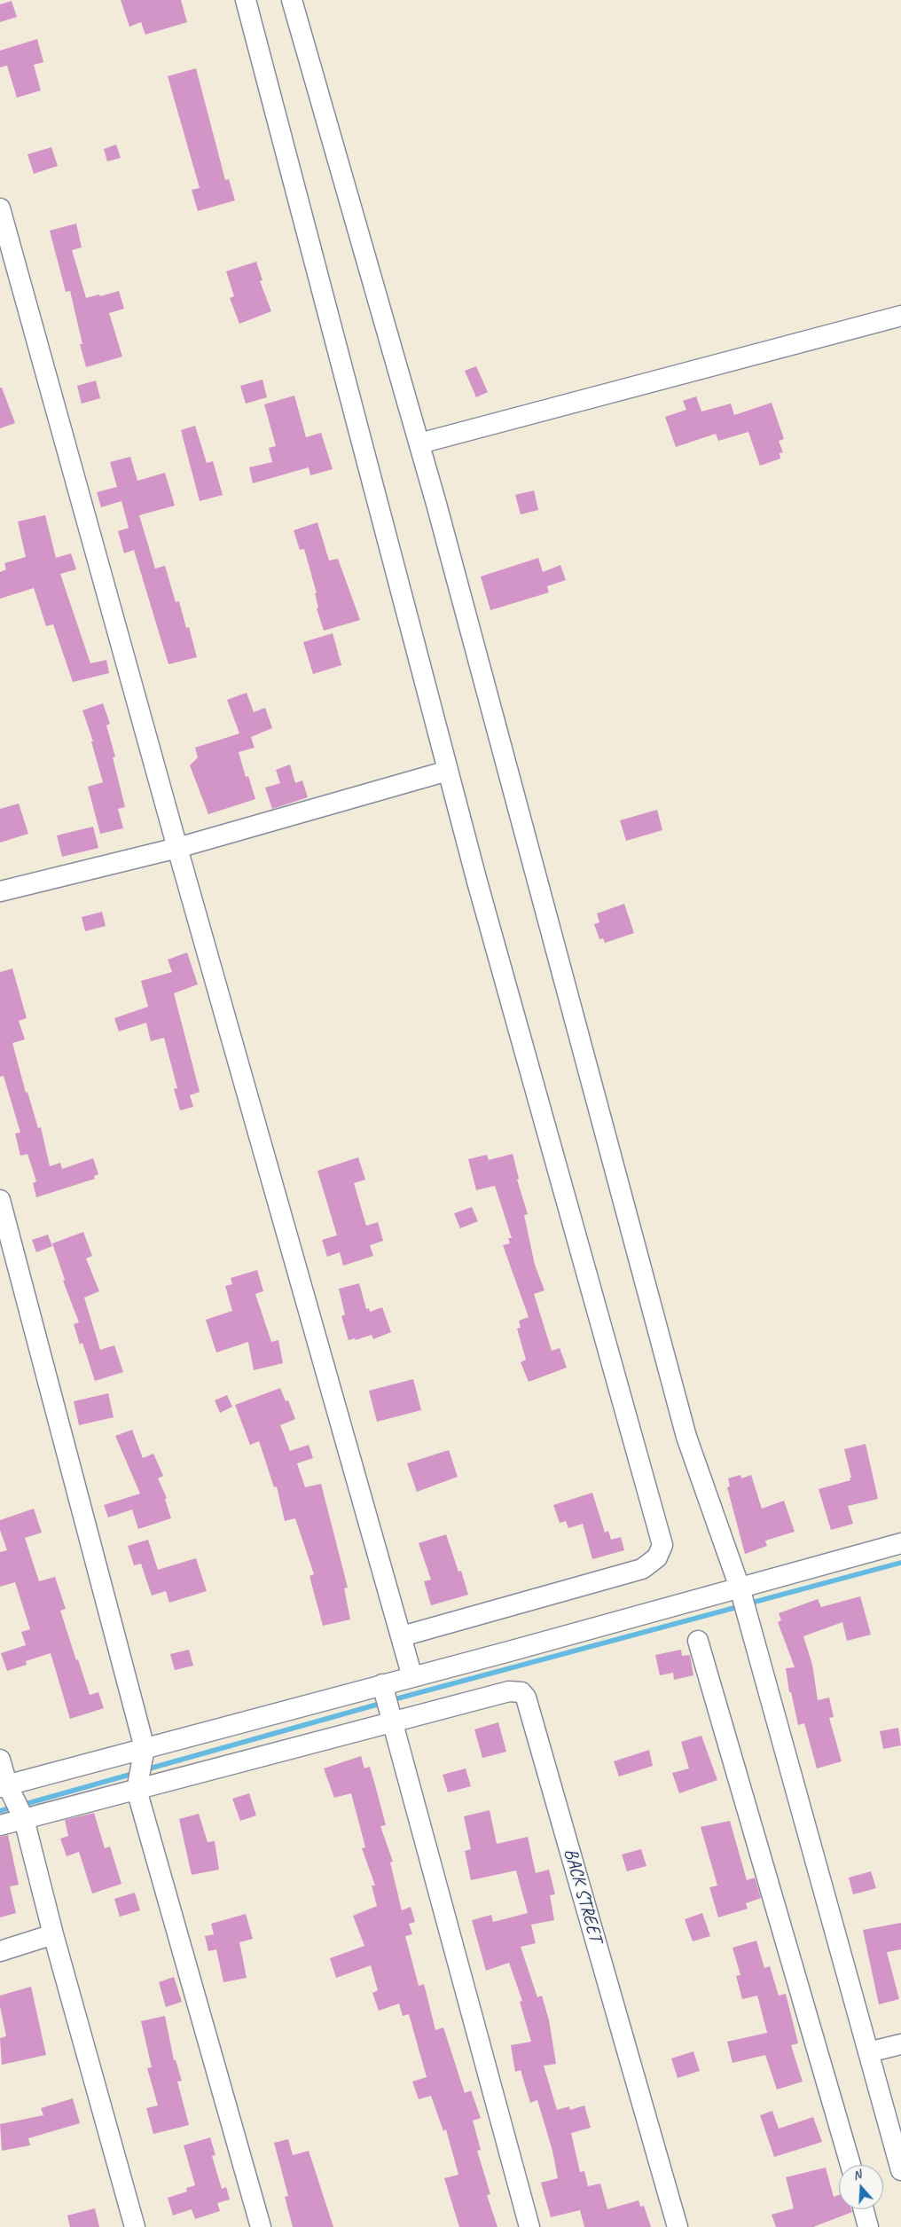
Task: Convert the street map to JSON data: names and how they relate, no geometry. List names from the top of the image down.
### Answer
{
  "streets": {
    "street": ["BACK STREET"]
  },
  "north": "top"
}
